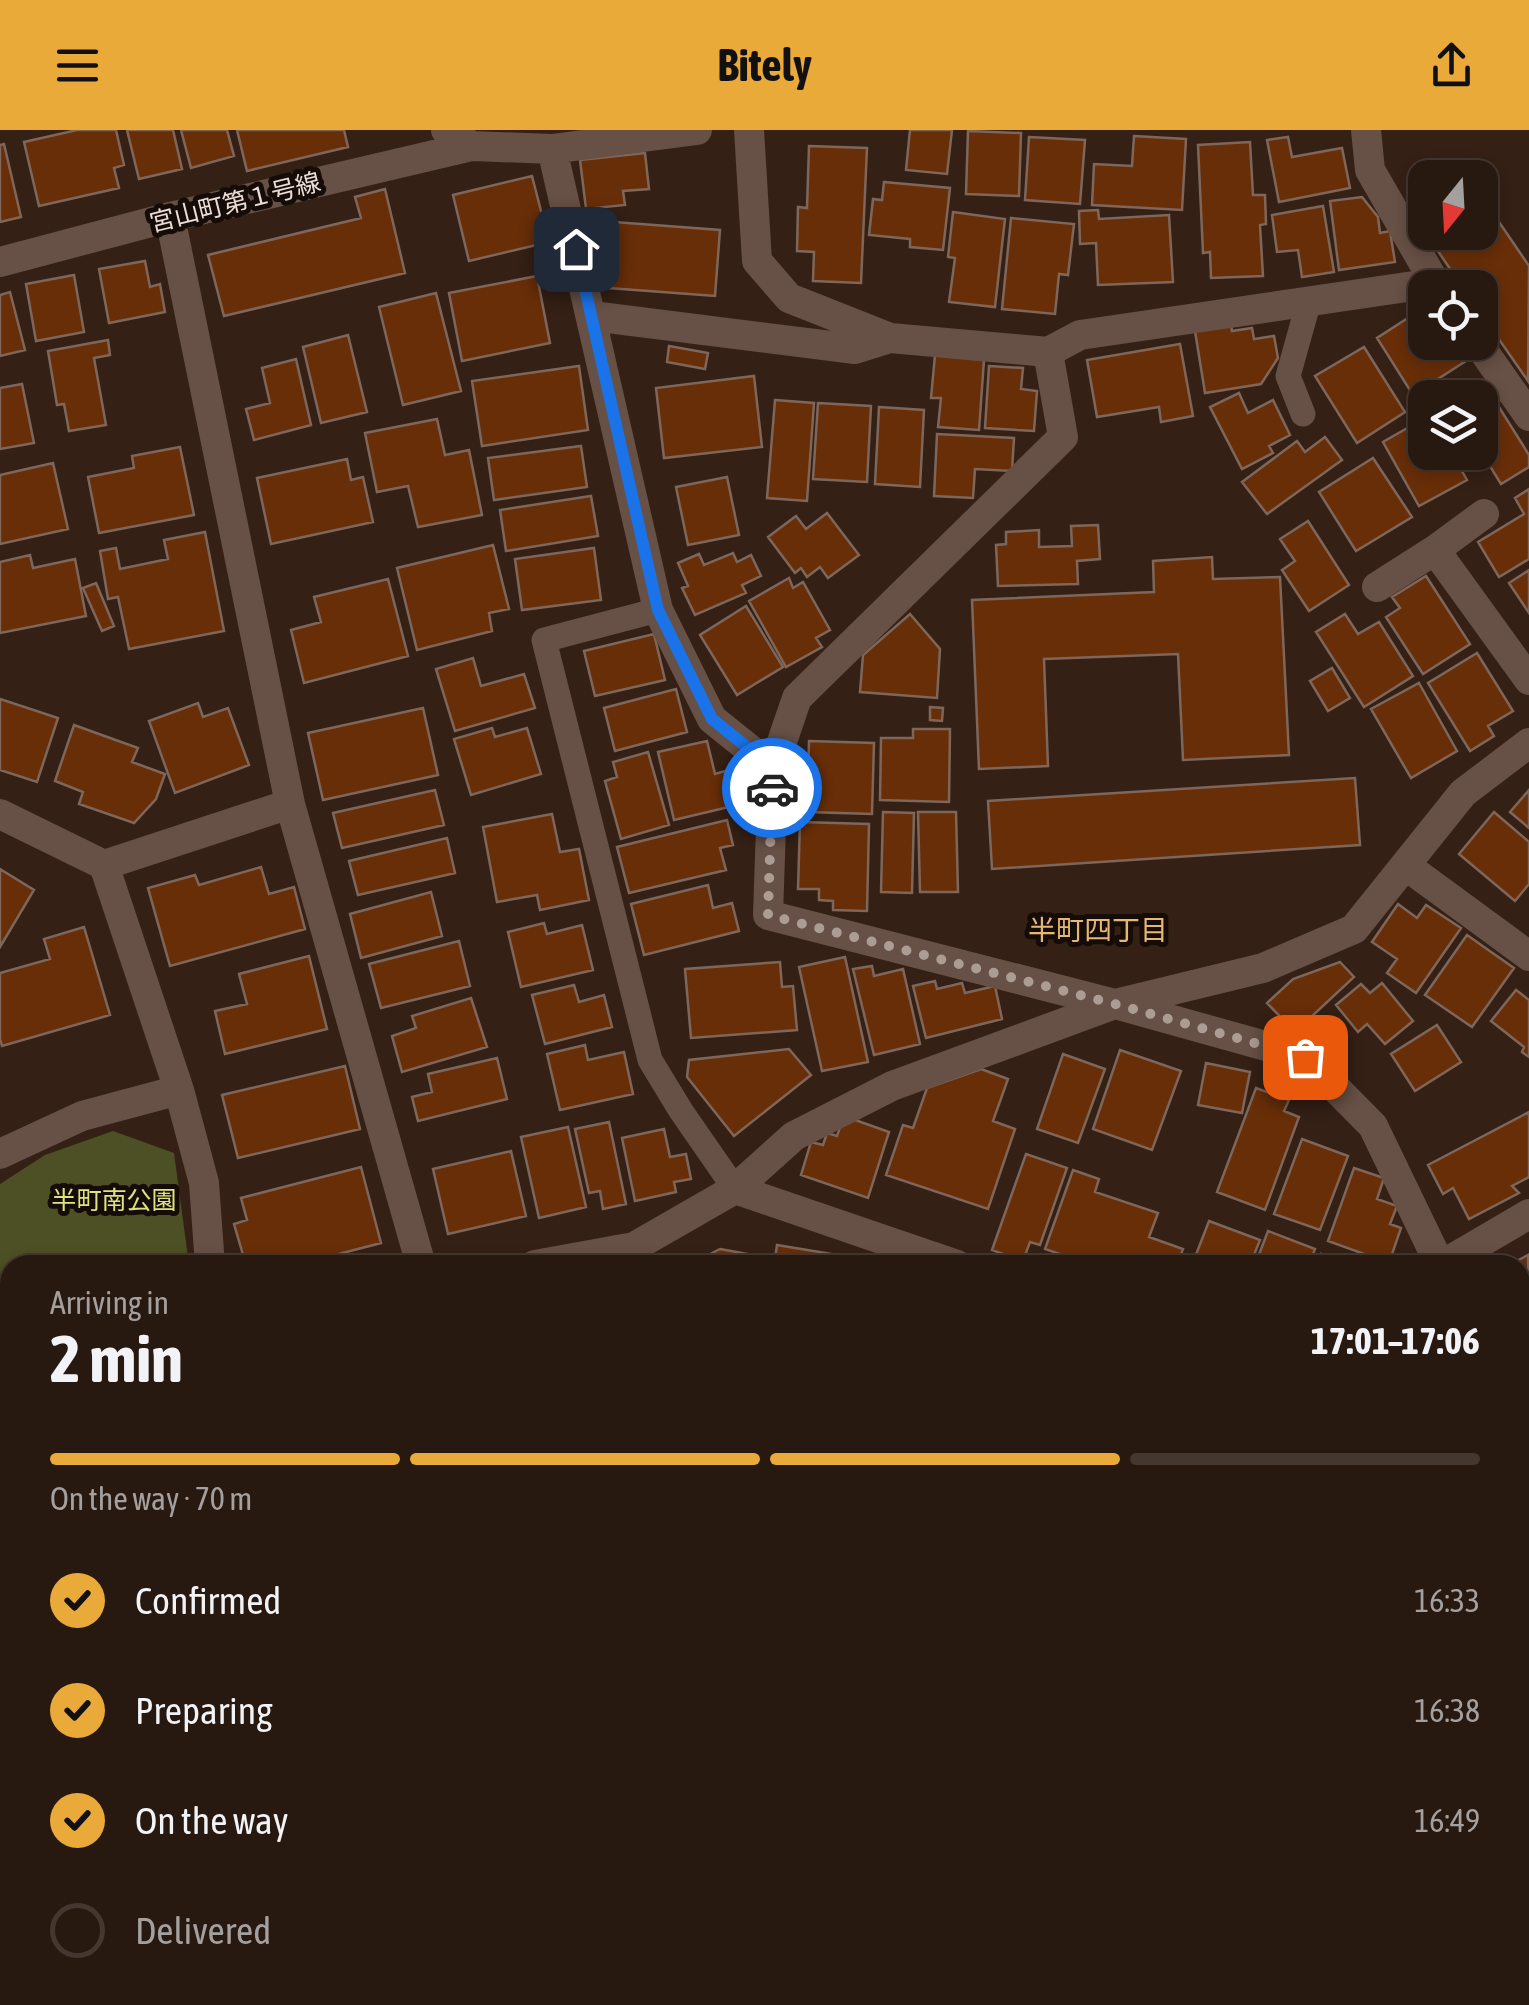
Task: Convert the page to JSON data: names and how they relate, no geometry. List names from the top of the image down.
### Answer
{
  "streets": {
    "street": ["宮山町第１号線"]
  },
  "districts": ["半町四丁目"],
  "parks": ["半町南公園"],
  "north": "bottom",
  "page": {
    "header": "Bitely",
    "heading": ["2 min", "Arriving in", "17:01–17:06"],
    "bar": "On the way · 70 m",
    "list": [
      ["Confirmed", "16:33"],
      ["Preparing", "16:38"],
      ["On the way", "16:49"],
      "Delivered"
    ]
  }
}
